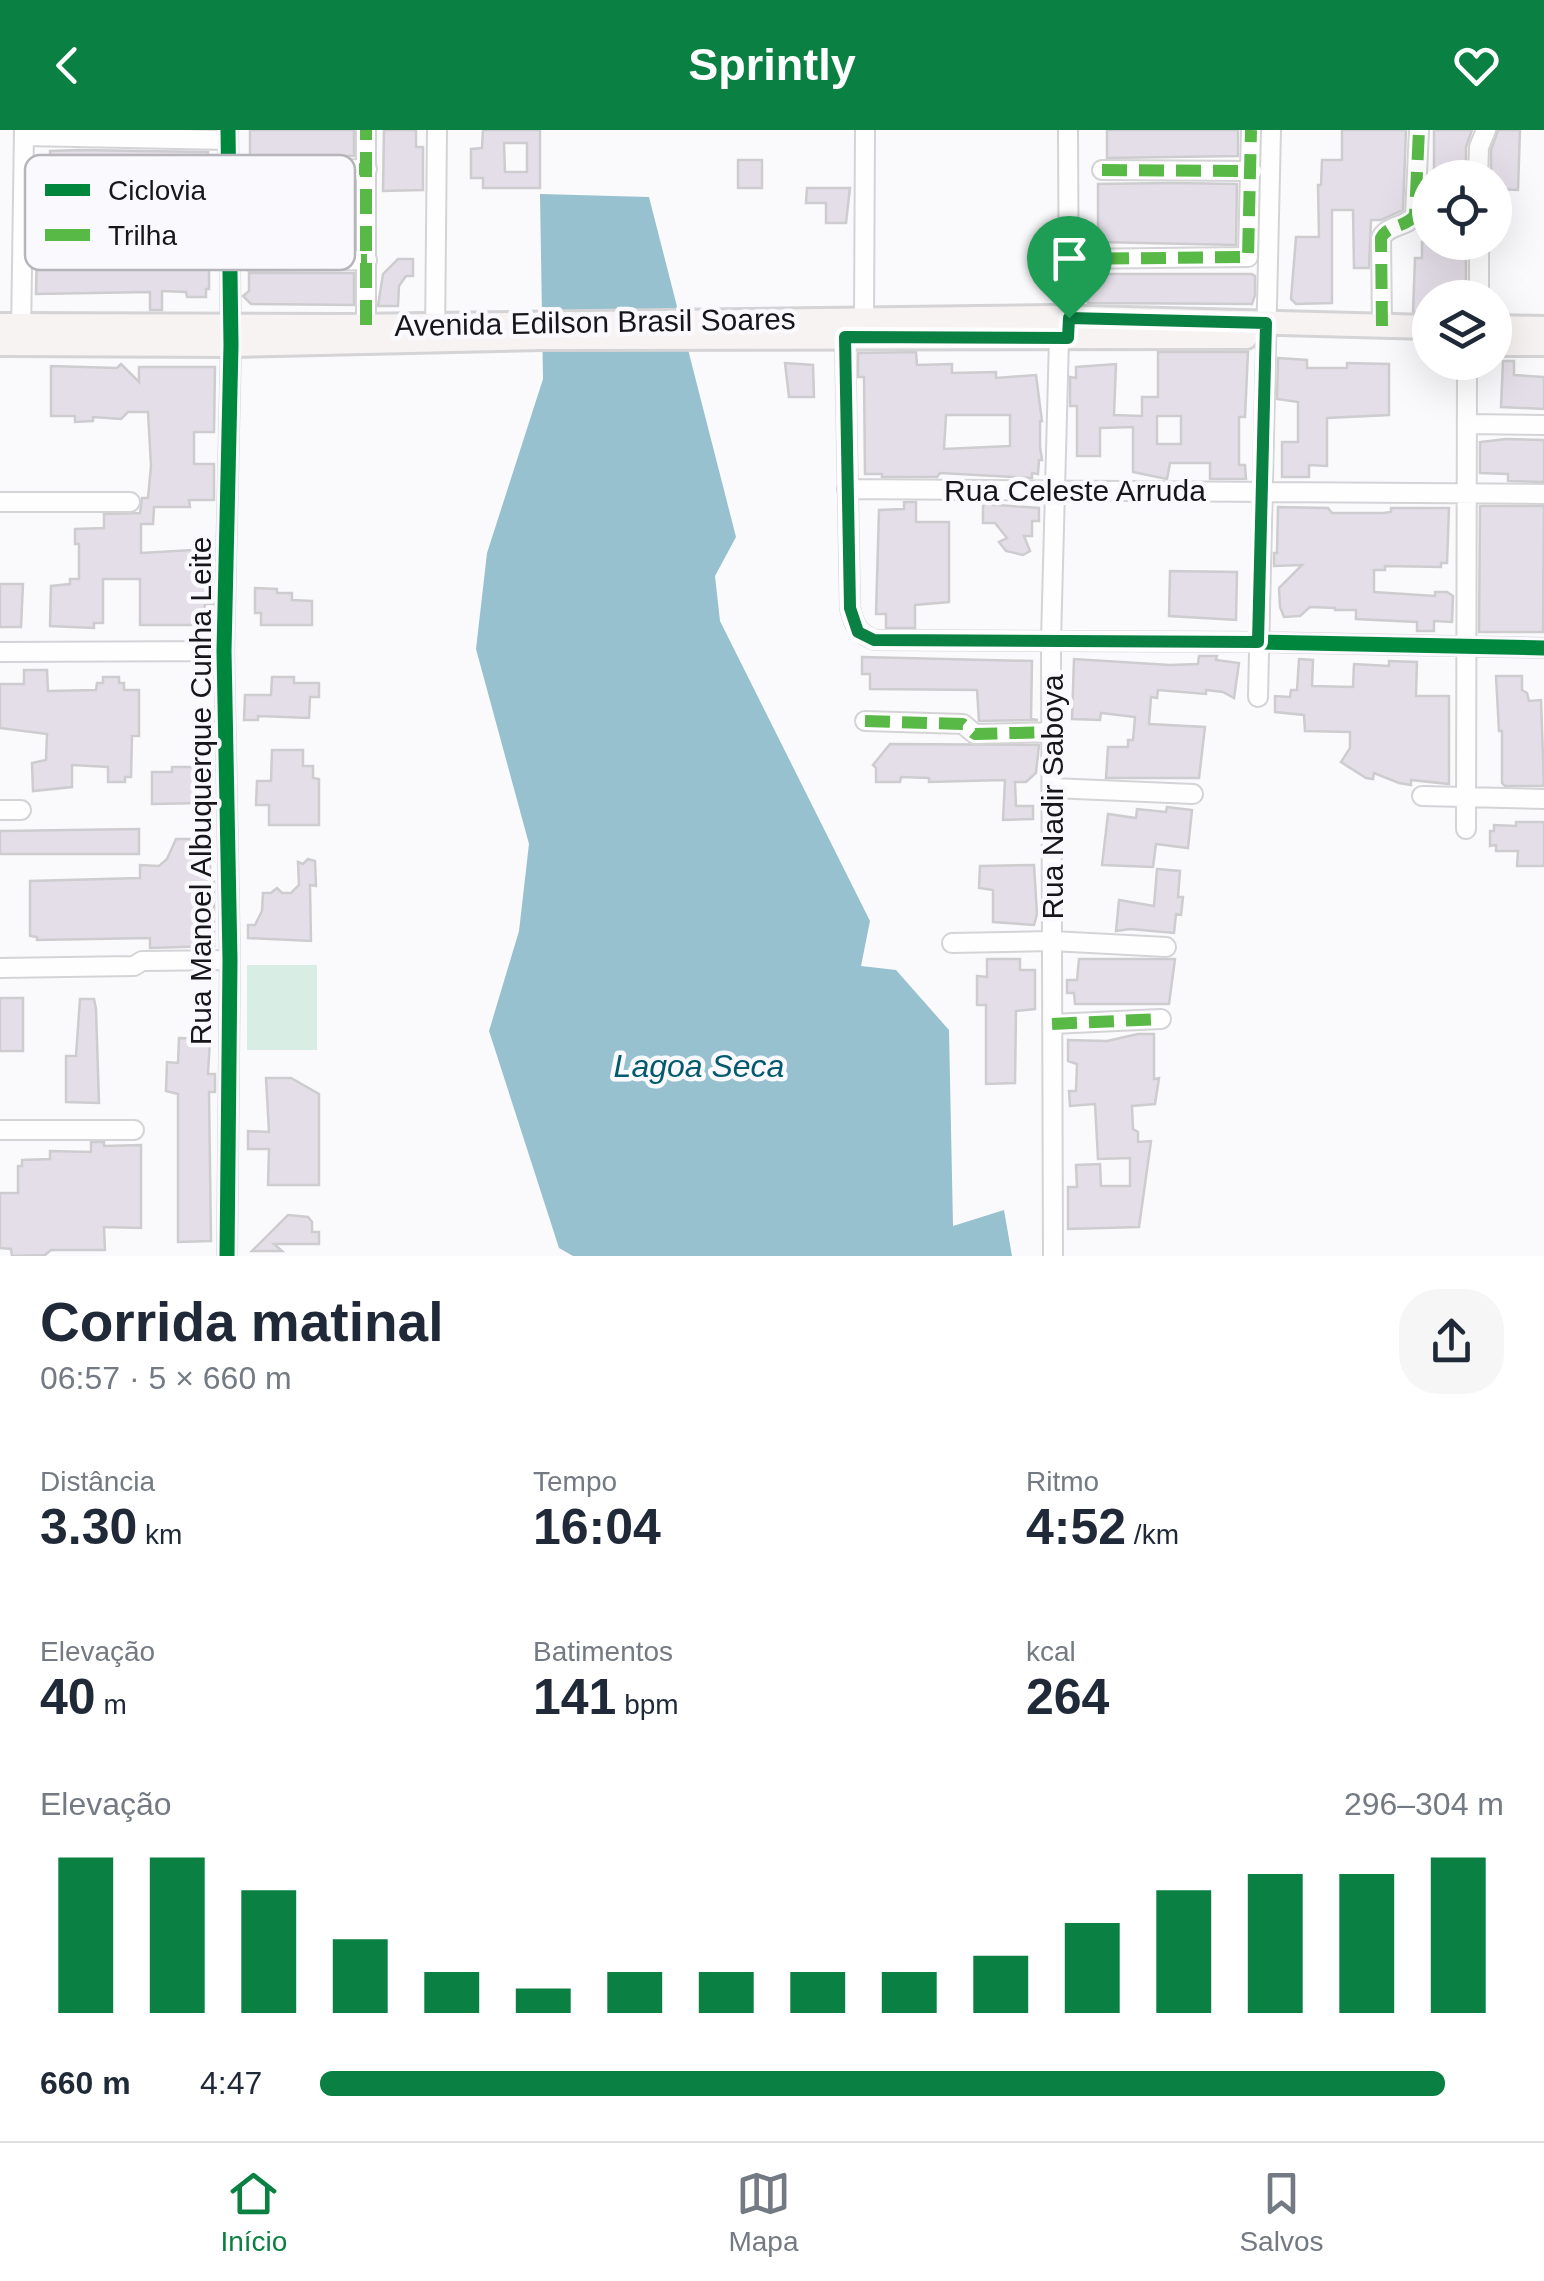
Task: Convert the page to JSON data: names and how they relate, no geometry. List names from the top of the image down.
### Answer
{
  "streets": {
    "main road": ["Avenida Edilson Brasil Soares"],
    "street": ["Rua Celeste Arruda", "Rua Manoel Albuquerque Cunha Leite", "Rua Nadir Saboya"]
  },
  "crossings": [
    ["Avenida Edilson Brasil Soares", "Rua Manoel Albuquerque Cunha Leite"],
    ["Avenida Edilson Brasil Soares", "Rua Nadir Saboya"],
    ["Rua Celeste Arruda", "Rua Nadir Saboya"]
  ],
  "water": ["Lagoa Seca"],
  "legend": ["Ciclovia", "Trilha"],
  "page": {
    "header": "Sprintly",
    "heading": ["Corrida matinal", "06:57 · 5 × 660 m"],
    "stats": [
      ["Distância", "3.30 km"],
      ["Tempo", "16:04"],
      ["Ritmo", "4:52 /km"],
      ["Elevação", "40 m"],
      ["Batimentos", "141 bpm"],
      ["kcal", "264"]
    ],
    "chart": ["Elevação", "296–304 m"],
    "list": [
      {
        "name": "660 m",
        "note": "4:47"
      }
    ],
    "tabs": ["Início", "Mapa", "Salvos"]
  }
}
